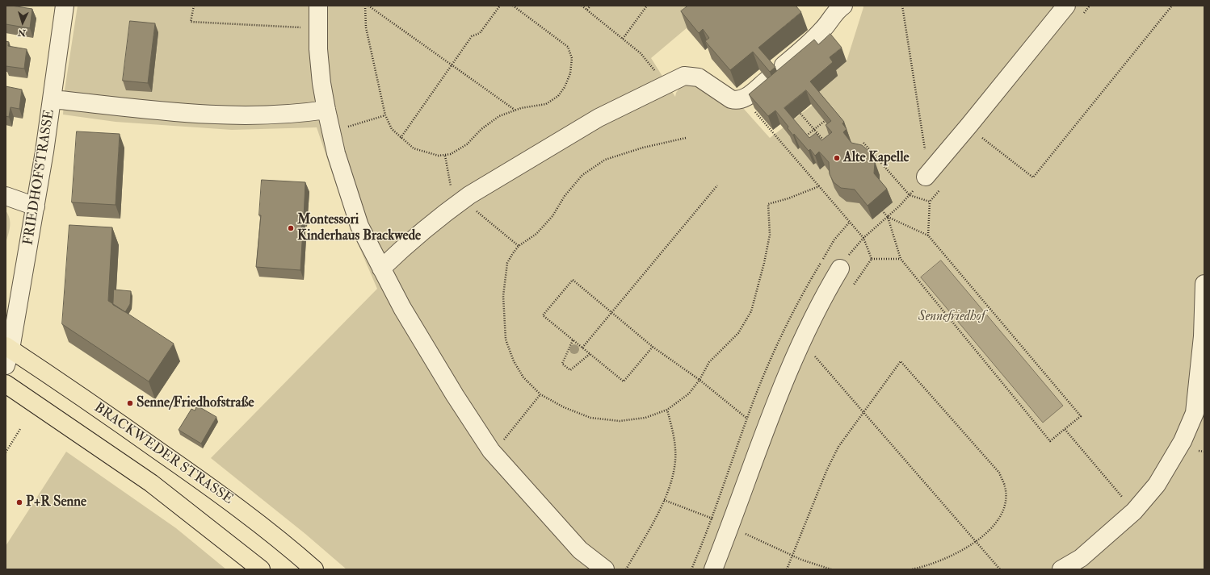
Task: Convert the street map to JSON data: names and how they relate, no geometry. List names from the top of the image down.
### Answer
{
  "streets": {
    "main road": ["BRACKWEDER STRASSE"],
    "street": ["FRIEDHOFSTRASSE"]
  },
  "crossings": [
    ["FRIEDHOFSTRASSE", "BRACKWEDER STRASSE"]
  ],
  "parks": ["Sennefriedhof"],
  "places": [
    "Alte Kapelle",
    "Montessori Kinderhaus Brackwede",
    "Senne/Friedhofstraße",
    "P+R Senne"
  ],
  "north": "bottom"
}
